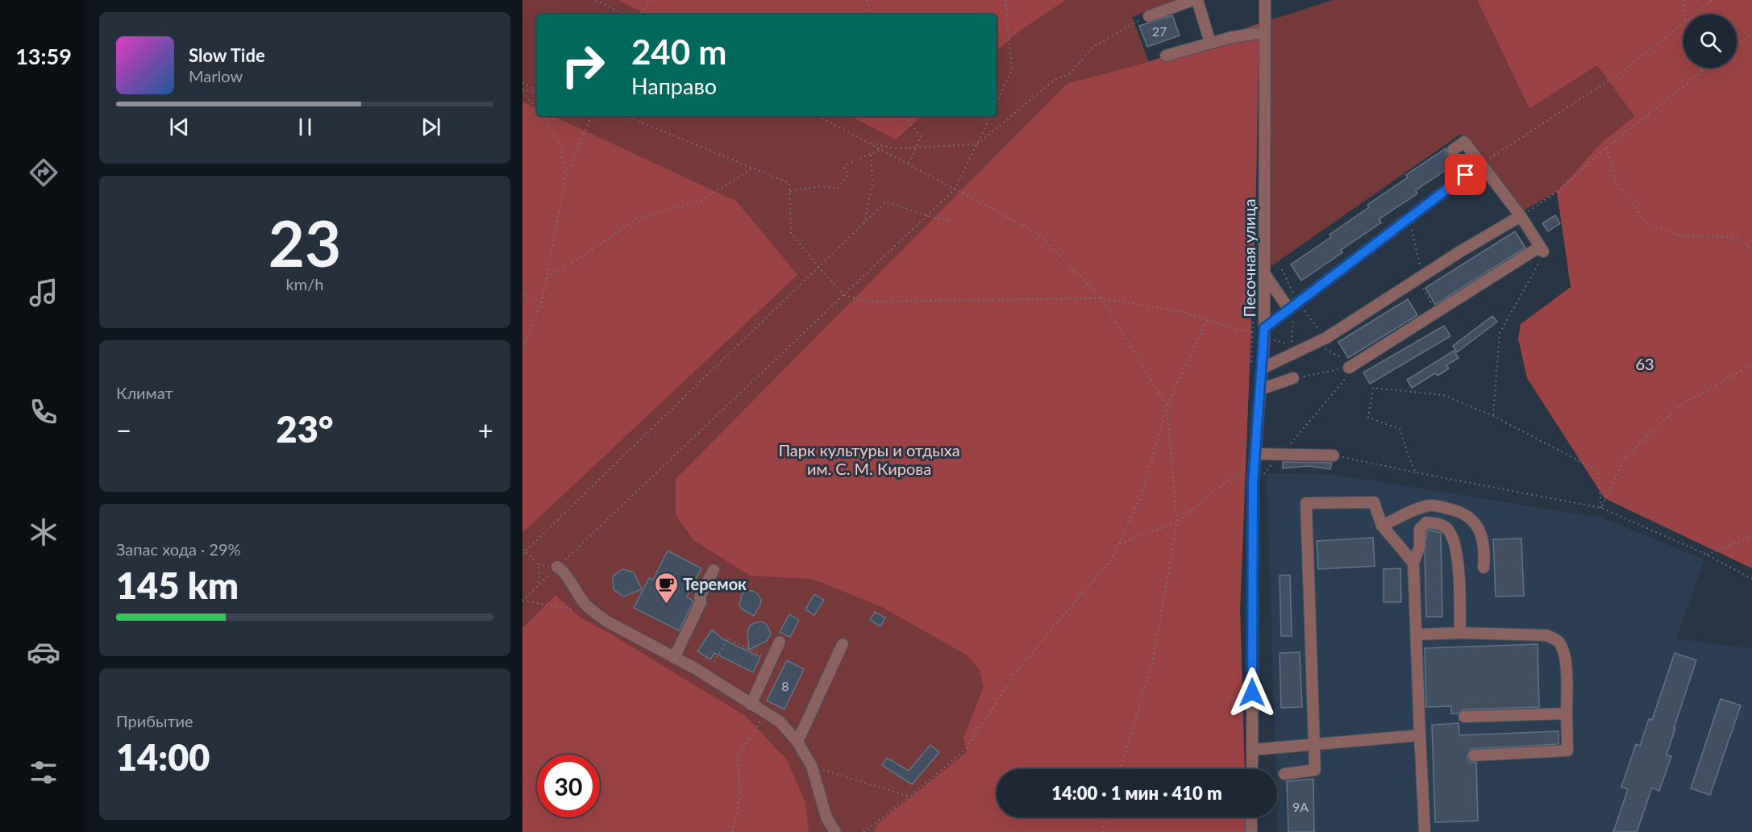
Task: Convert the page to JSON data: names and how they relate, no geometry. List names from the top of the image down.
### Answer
{
  "streets": {
    "street": ["Песочная улица"]
  },
  "parks": ["63", "Парк культуры и отдыха им. С. М. Кирова"],
  "places": {
    "cafe": ["Теремок"]
  },
  "house_numbers": ["27", "8", "9А"],
  "page": {
    "tabs": "13:59",
    "turn": ["240 m", "Направо"],
    "song": ["Slow Tide", "Marlow"],
    "tile": [
      ["23", "km/h"],
      "Климат",
      ["Запас хода · 29%", "145 km"],
      ["Прибытие", "14:00"]
    ],
    "heat": ["−", "23°", "+"],
    "limit": "30",
    "trip": "14:00 · 1 мин · 410 m"
  }
}
